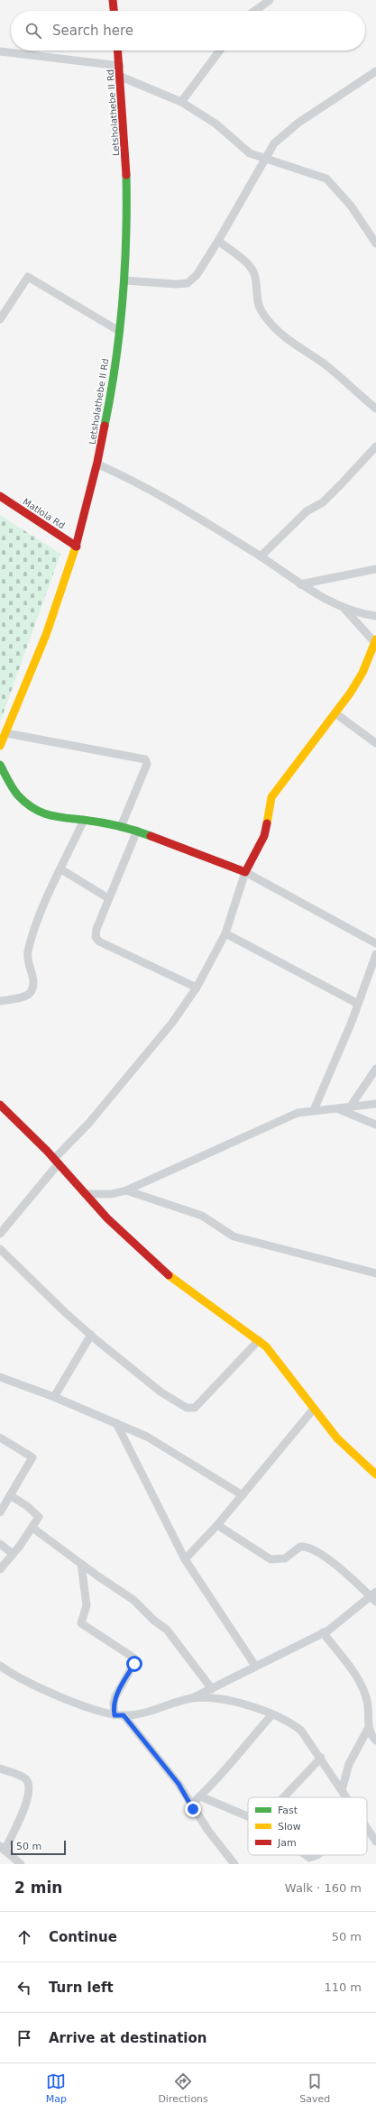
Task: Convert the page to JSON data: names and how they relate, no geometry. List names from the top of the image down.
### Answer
{
  "streets": {
    "street": ["Letsholathebe II Rd", "Matlola Rd"]
  },
  "crossings": [
    ["Letsholathebe II Rd", "Matlola Rd"]
  ],
  "legend": ["Fast", "Slow", "Jam"],
  "scale_bar": "50 m",
  "page": {
    "search": "Search here",
    "scale": "50 m",
    "heading": ["2 min", "Walk · 160 m"],
    "list": [
      ["Continue", "50 m"],
      ["Turn left", "110 m"],
      "Arrive at destination"
    ],
    "nav": ["Map", "Directions", "Saved"]
  }
}
